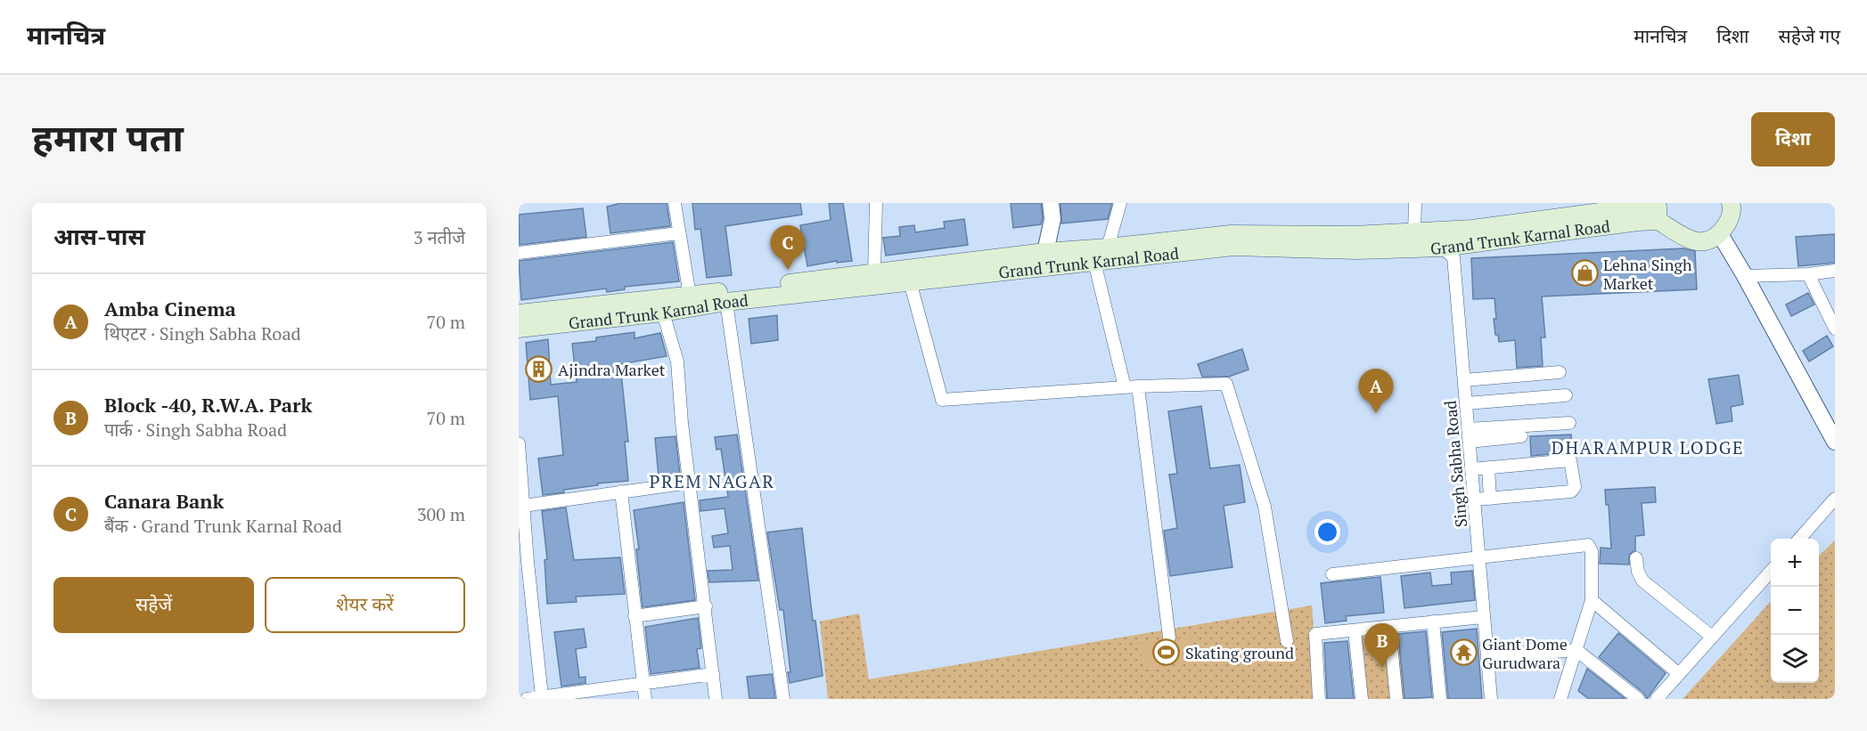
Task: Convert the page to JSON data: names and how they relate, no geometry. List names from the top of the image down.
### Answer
{
  "streets": {
    "main road": ["Grand Trunk Karnal Road"],
    "street": ["Singh Sabha Road"]
  },
  "crossings": [
    ["Grand Trunk Karnal Road", "Singh Sabha Road"]
  ],
  "districts": ["DHARAMPUR LODGE", "PREM NAGAR"],
  "places": {
    "shop": ["Lehna Singh Market"],
    "building": ["Ajindra Market"],
    "sports": ["Skating ground"],
    "temple": ["Giant Dome Gurudwara"]
  },
  "page": {
    "header": "मानचित्र",
    "nav": ["मानचित्र", "दिशा", "सहेजे गए"],
    "title": "हमारा पता",
    "buttons": [
      "दिशा",
      ["सहेजें", "शेयर करें"]
    ],
    "heading": ["आस-पास", "3 नतीजे"],
    "pins": ["C", "A", "B"],
    "list": [
      {
        "mark": "A",
        "name": "Amba Cinema",
        "note": "थिएटर · Singh Sabha Road",
        "value": "70 m"
      },
      {
        "mark": "B",
        "name": "Block -40, R.W.A. Park",
        "note": "पार्क · Singh Sabha Road",
        "value": "70 m"
      },
      {
        "mark": "C",
        "name": "Canara Bank",
        "note": "बैंक · Grand Trunk Karnal Road",
        "value": "300 m"
      }
    ],
    "map_buttons": ["+", "−"]
  }
}
